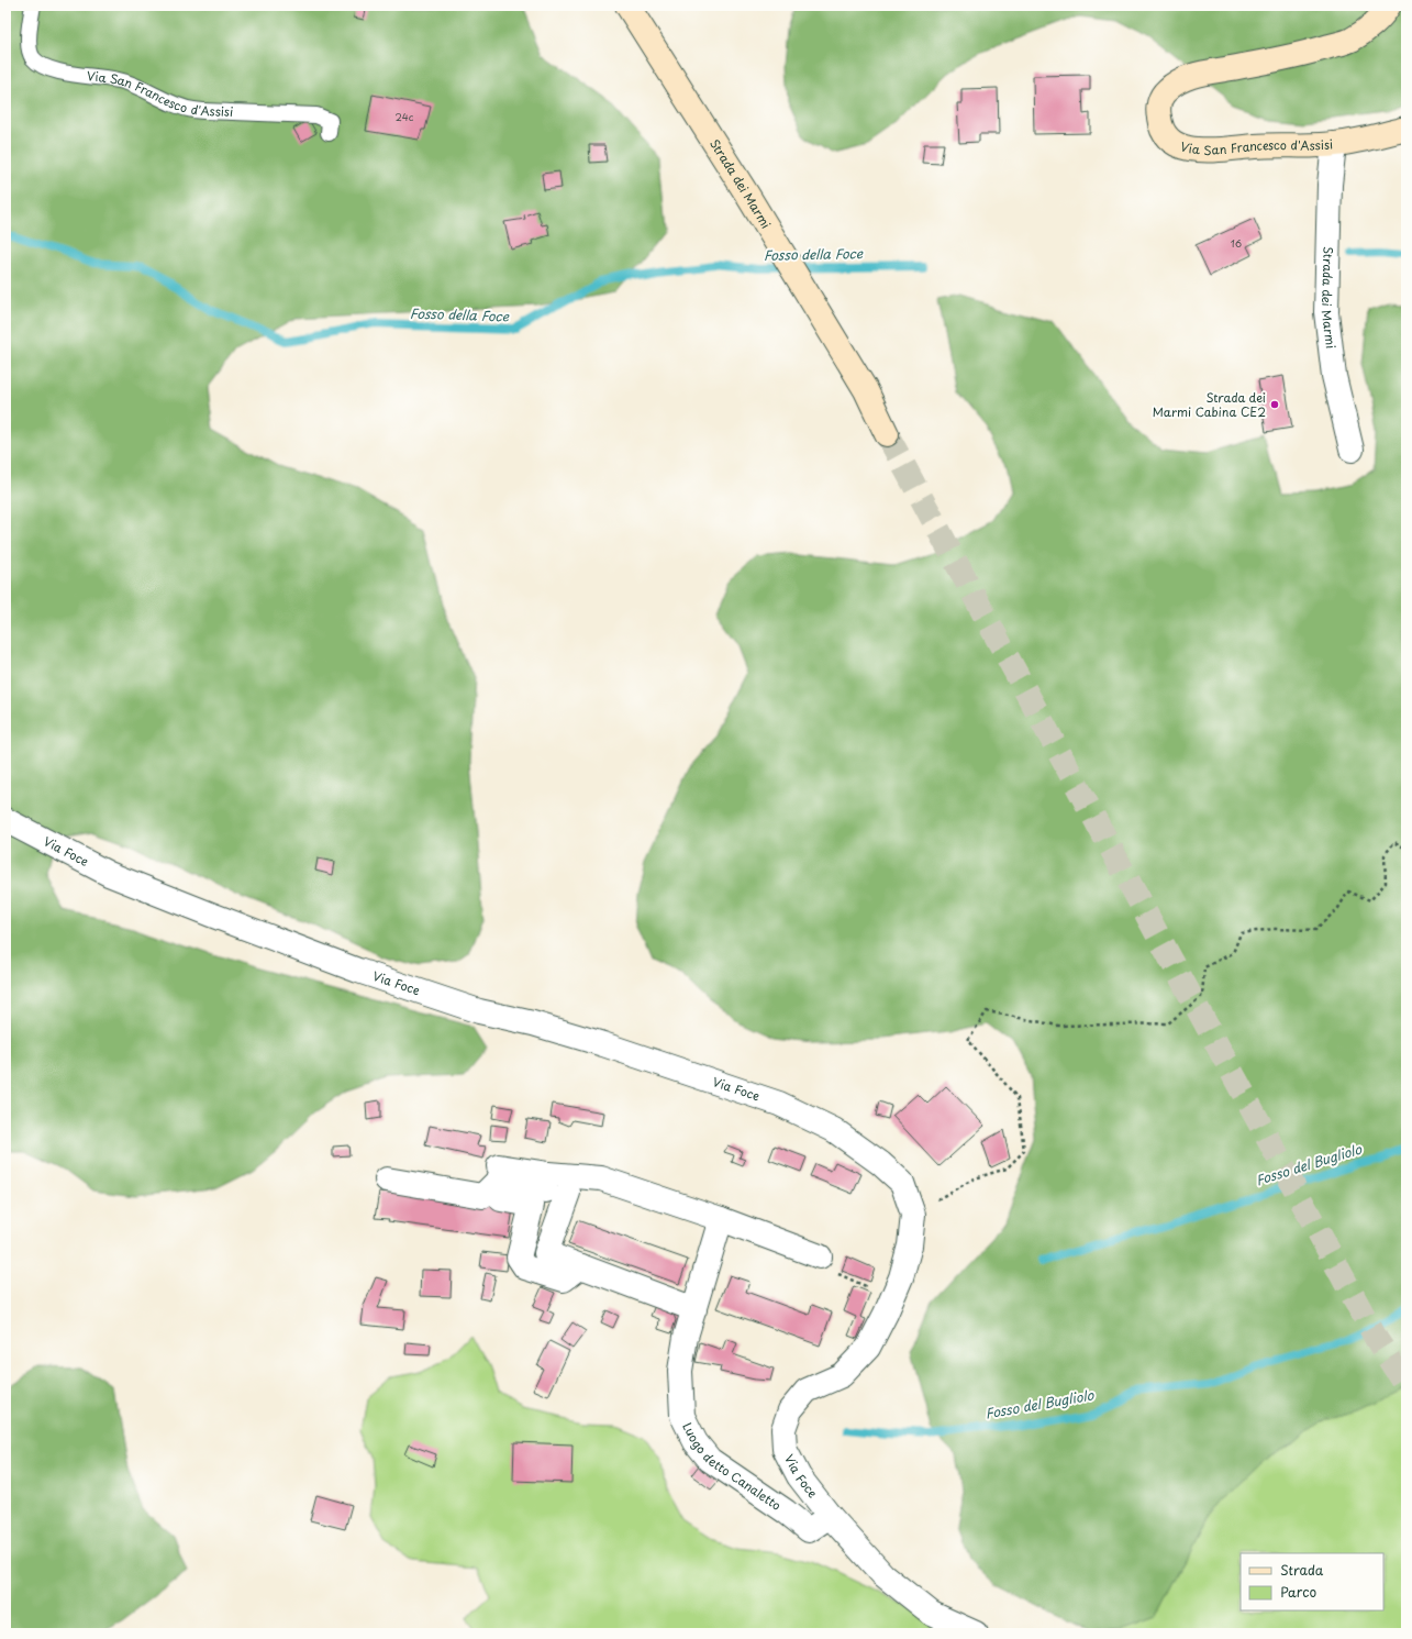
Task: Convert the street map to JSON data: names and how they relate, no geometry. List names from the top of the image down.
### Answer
{
  "streets": {
    "main road": ["Via San Francesco d'Assisi", "Strada dei Marmi"],
    "street": ["Via Foce", "Luogo detto Canaletto"]
  },
  "crossings": [
    ["Via San Francesco d'Assisi", "Strada dei Marmi"],
    ["Via Foce", "Luogo detto Canaletto"]
  ],
  "water": ["Fosso della Foce", "Fosso del Bugliolo"],
  "places": ["Strada dei Marmi Cabina CE2"],
  "house_numbers": ["24c", "16"],
  "legend": ["Strada", "Parco"]
}
